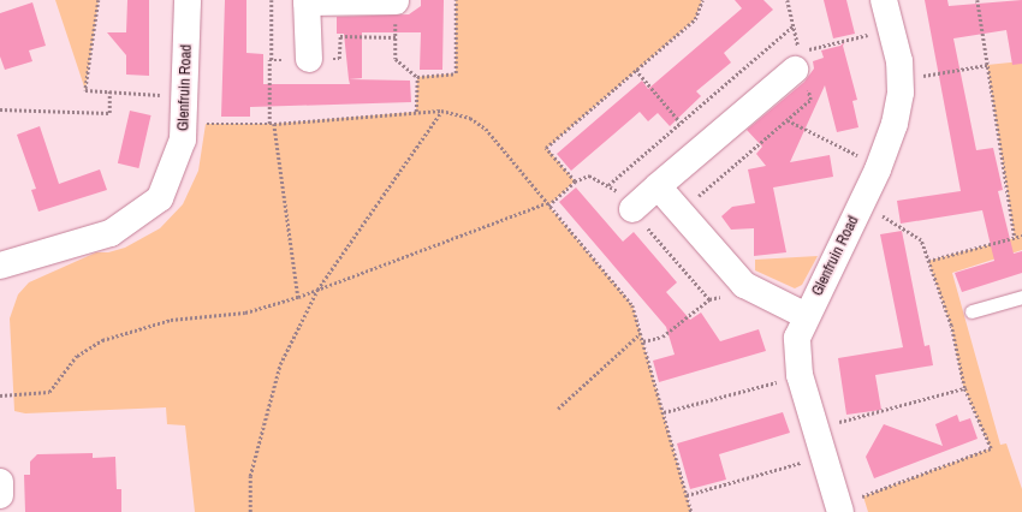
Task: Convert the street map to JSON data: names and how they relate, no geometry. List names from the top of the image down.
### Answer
{
  "streets": {
    "street": ["Glenfruin Road"]
  }
}
